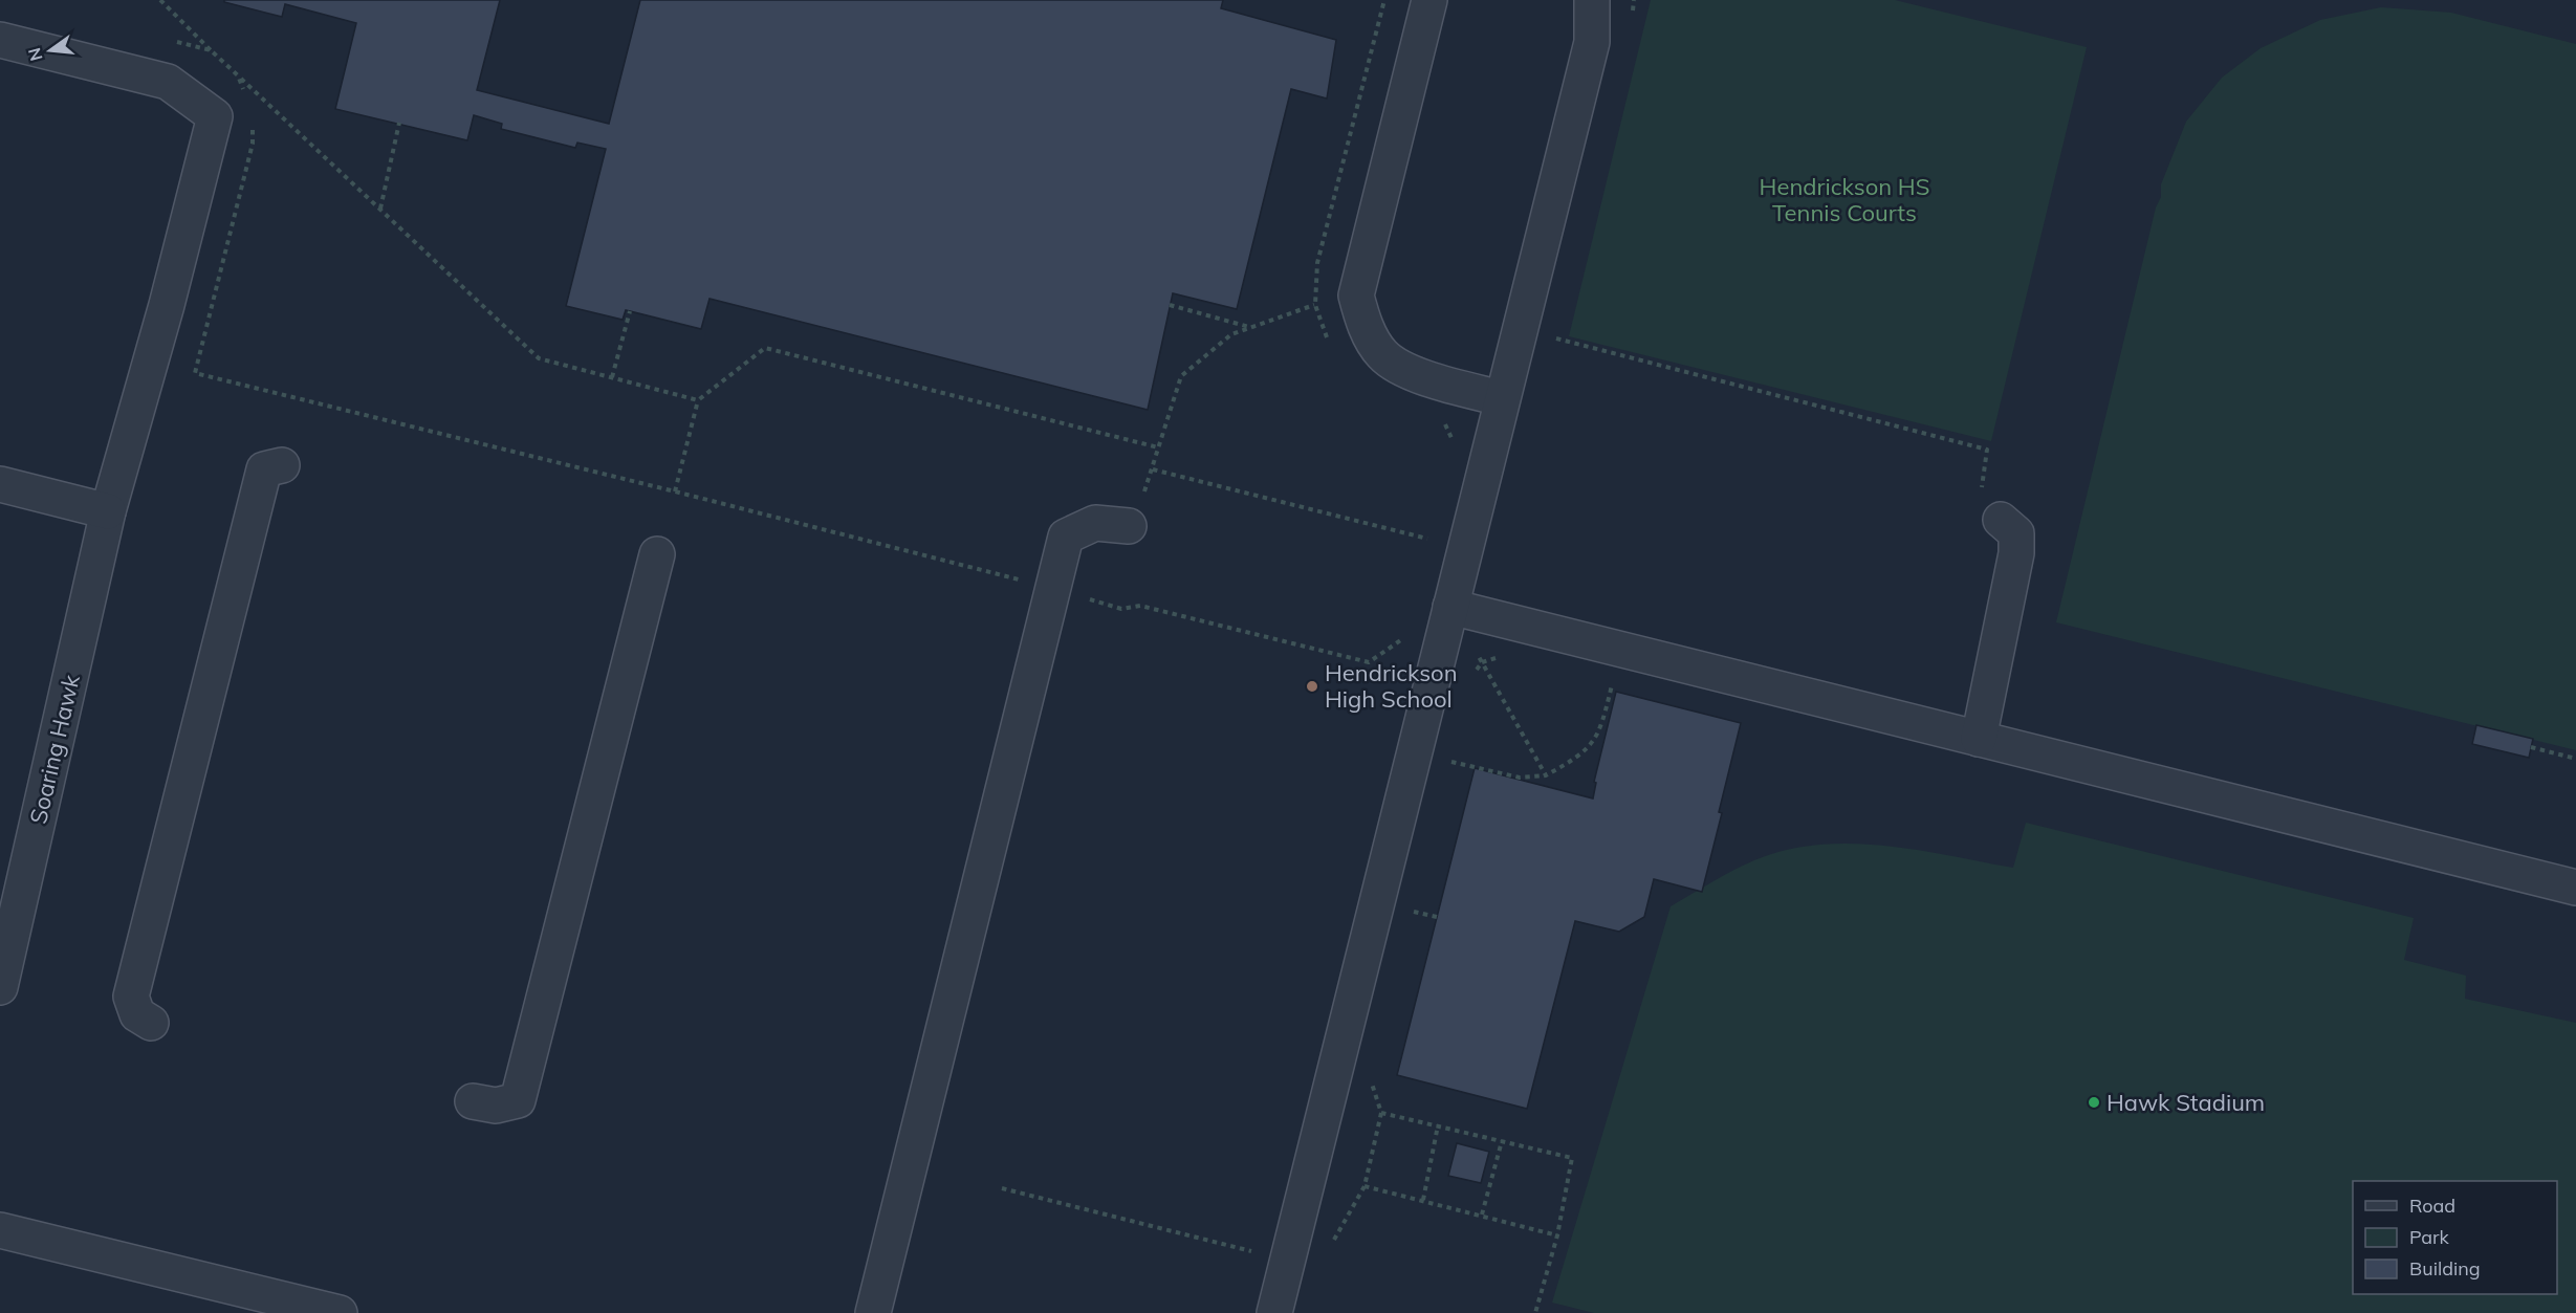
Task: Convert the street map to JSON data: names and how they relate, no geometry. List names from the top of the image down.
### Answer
{
  "streets": {
    "street": ["Soaring Hawk"]
  },
  "parks": ["Hendrickson HS Tennis Courts"],
  "places": ["Hendrickson High School", "Hawk Stadium"],
  "legend": ["Road", "Park", "Building"],
  "north": "left"
}
